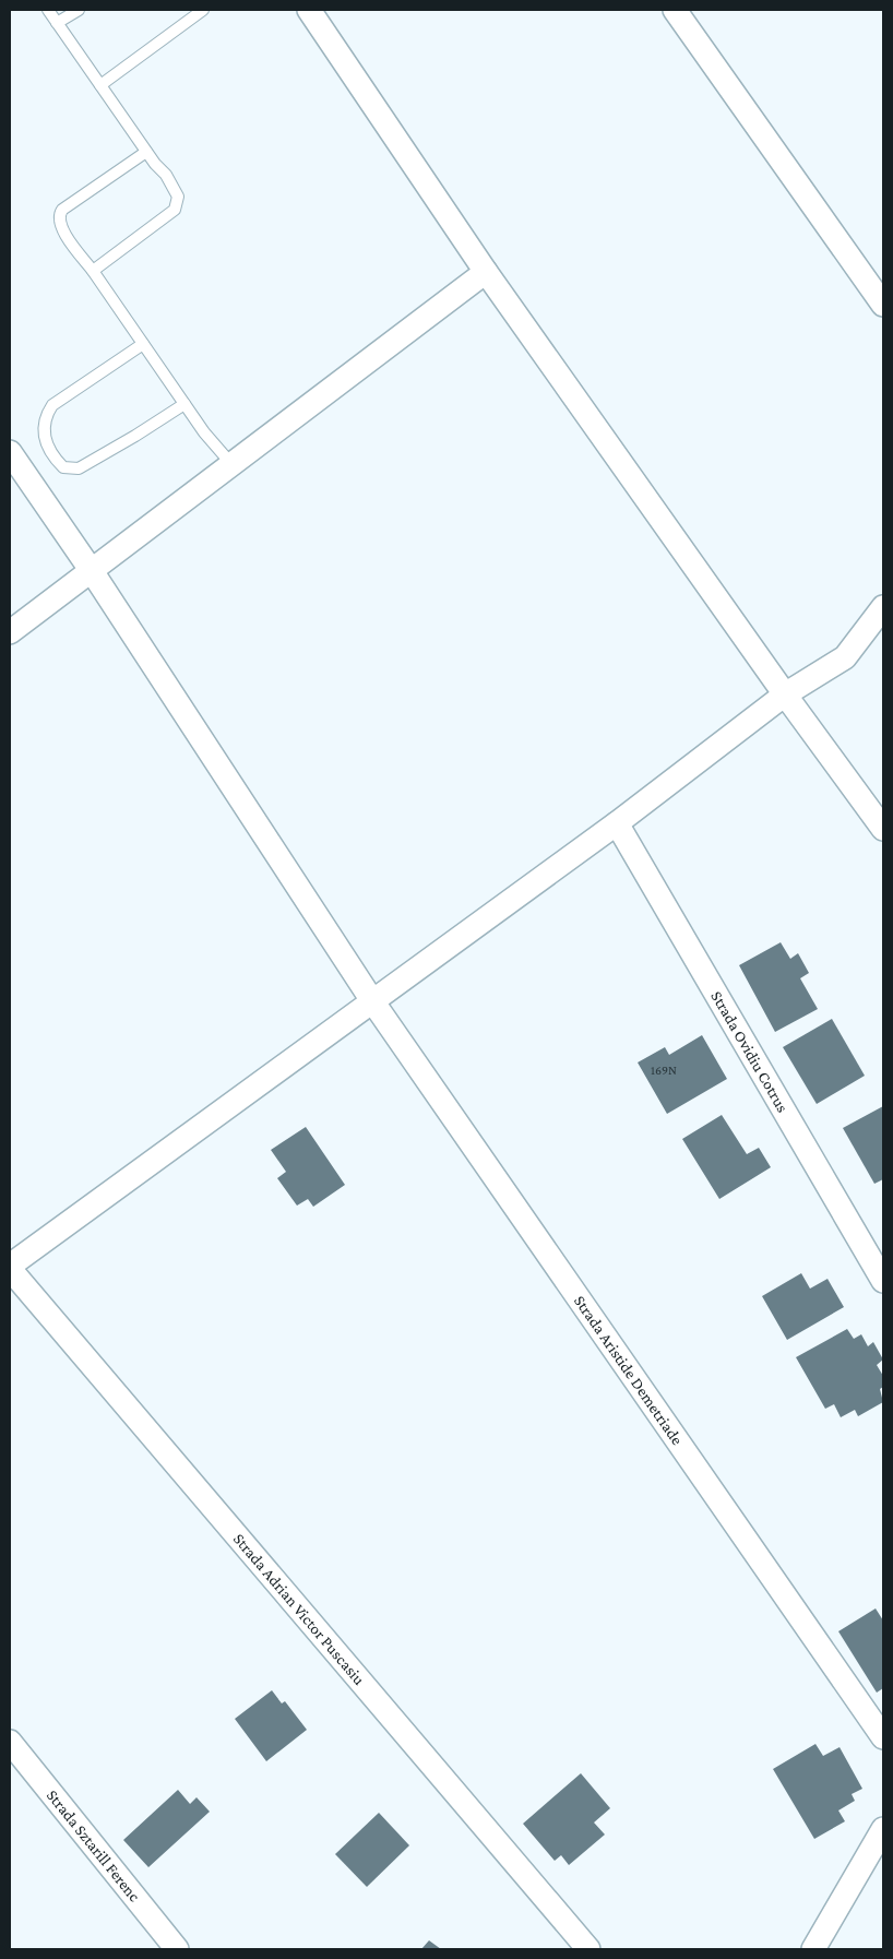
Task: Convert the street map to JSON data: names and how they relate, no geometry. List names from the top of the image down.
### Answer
{
  "streets": {
    "street": [
      "Strada Ovidiu Cotrus",
      "Strada Aristide Demetriade",
      "Strada Adrian Victor Puscasiu",
      "Strada Sztarill Ferenc"
    ]
  },
  "house_numbers": ["169N"]
}
